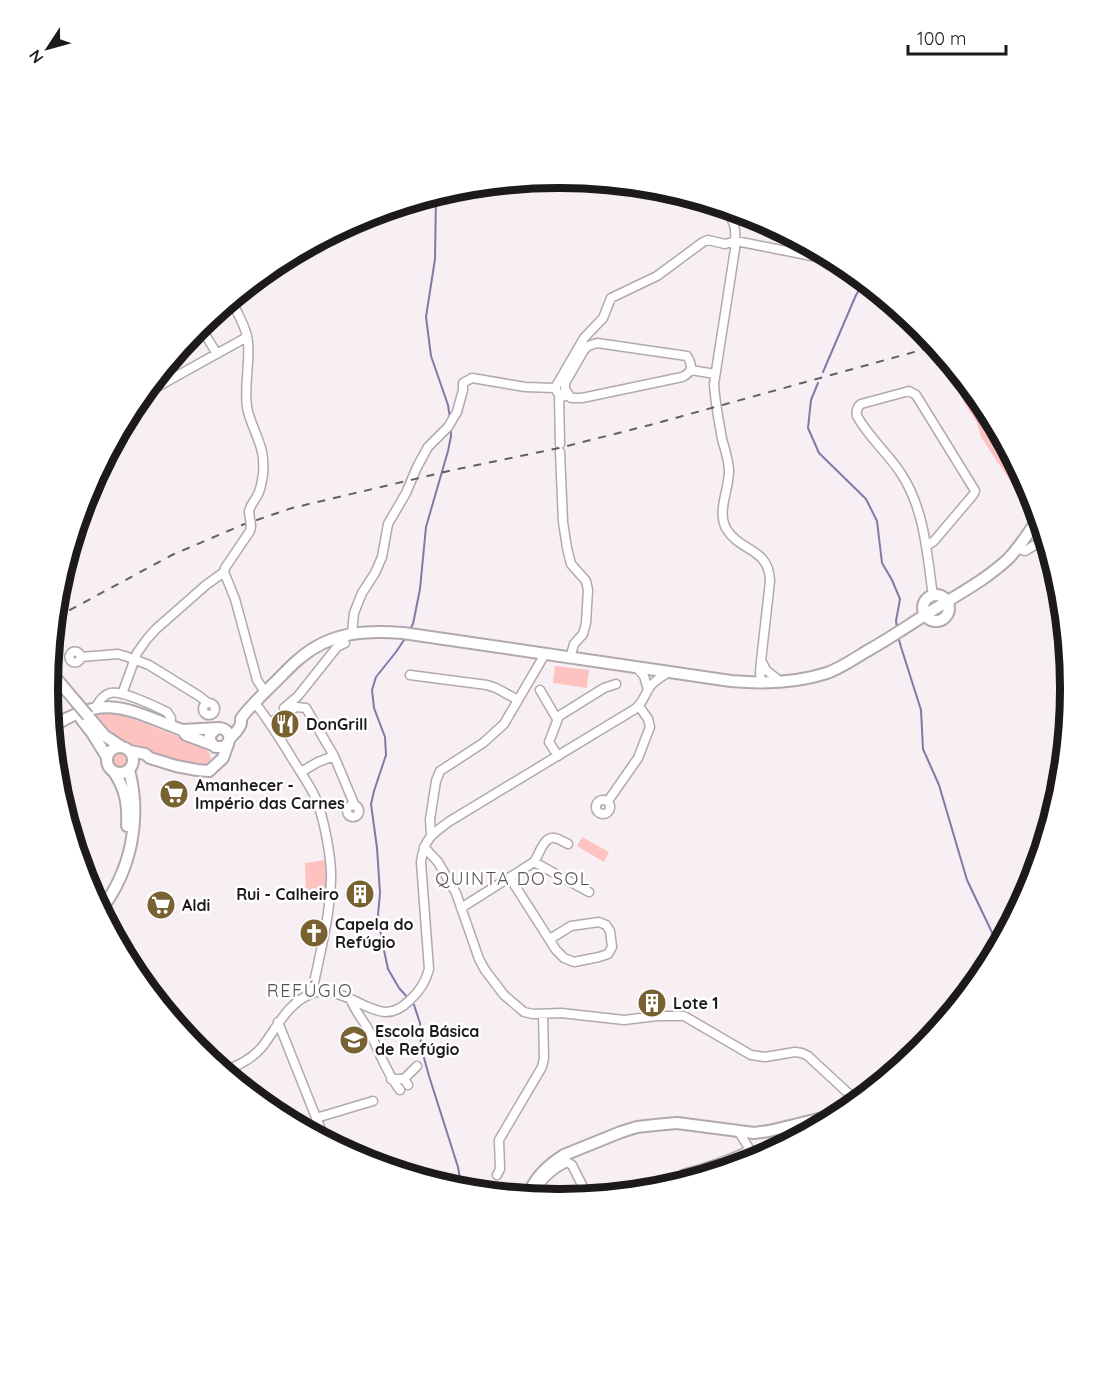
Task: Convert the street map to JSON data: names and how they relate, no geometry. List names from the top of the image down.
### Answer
{
  "districts": ["QUINTA DO SOL", "REFÚGIO"],
  "places": {
    "restaurant": ["DonGrill"],
    "supermarket": ["Amanhecer - Império das Carnes", "Aldi"],
    "building": ["Rui - Calheiro", "Lote 1"],
    "church": ["Capela do Refúgio"],
    "school or university": ["Escola Básica de Refúgio"]
  },
  "scale_bar": "100 m",
  "north": "bottom left"
}
